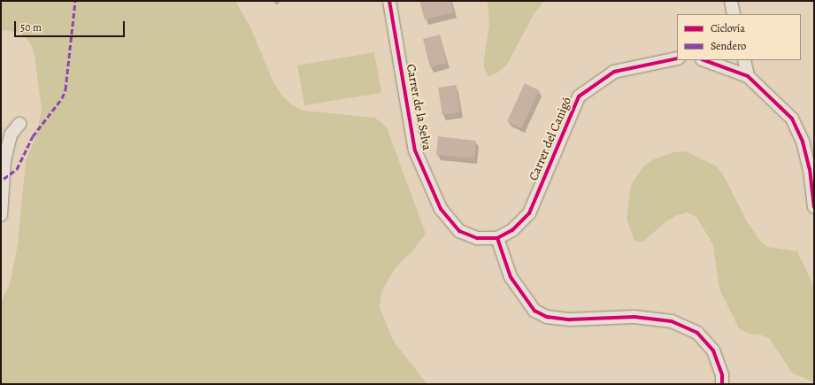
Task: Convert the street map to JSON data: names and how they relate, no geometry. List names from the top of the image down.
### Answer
{
  "streets": {
    "street": ["Carrer de la Selva", "Carrer del Canigó"]
  },
  "crossings": [
    ["Carrer de la Selva", "Carrer del Canigó"]
  ],
  "legend": ["Ciclovía", "Sendero"],
  "scale_bar": "50 m"
}
